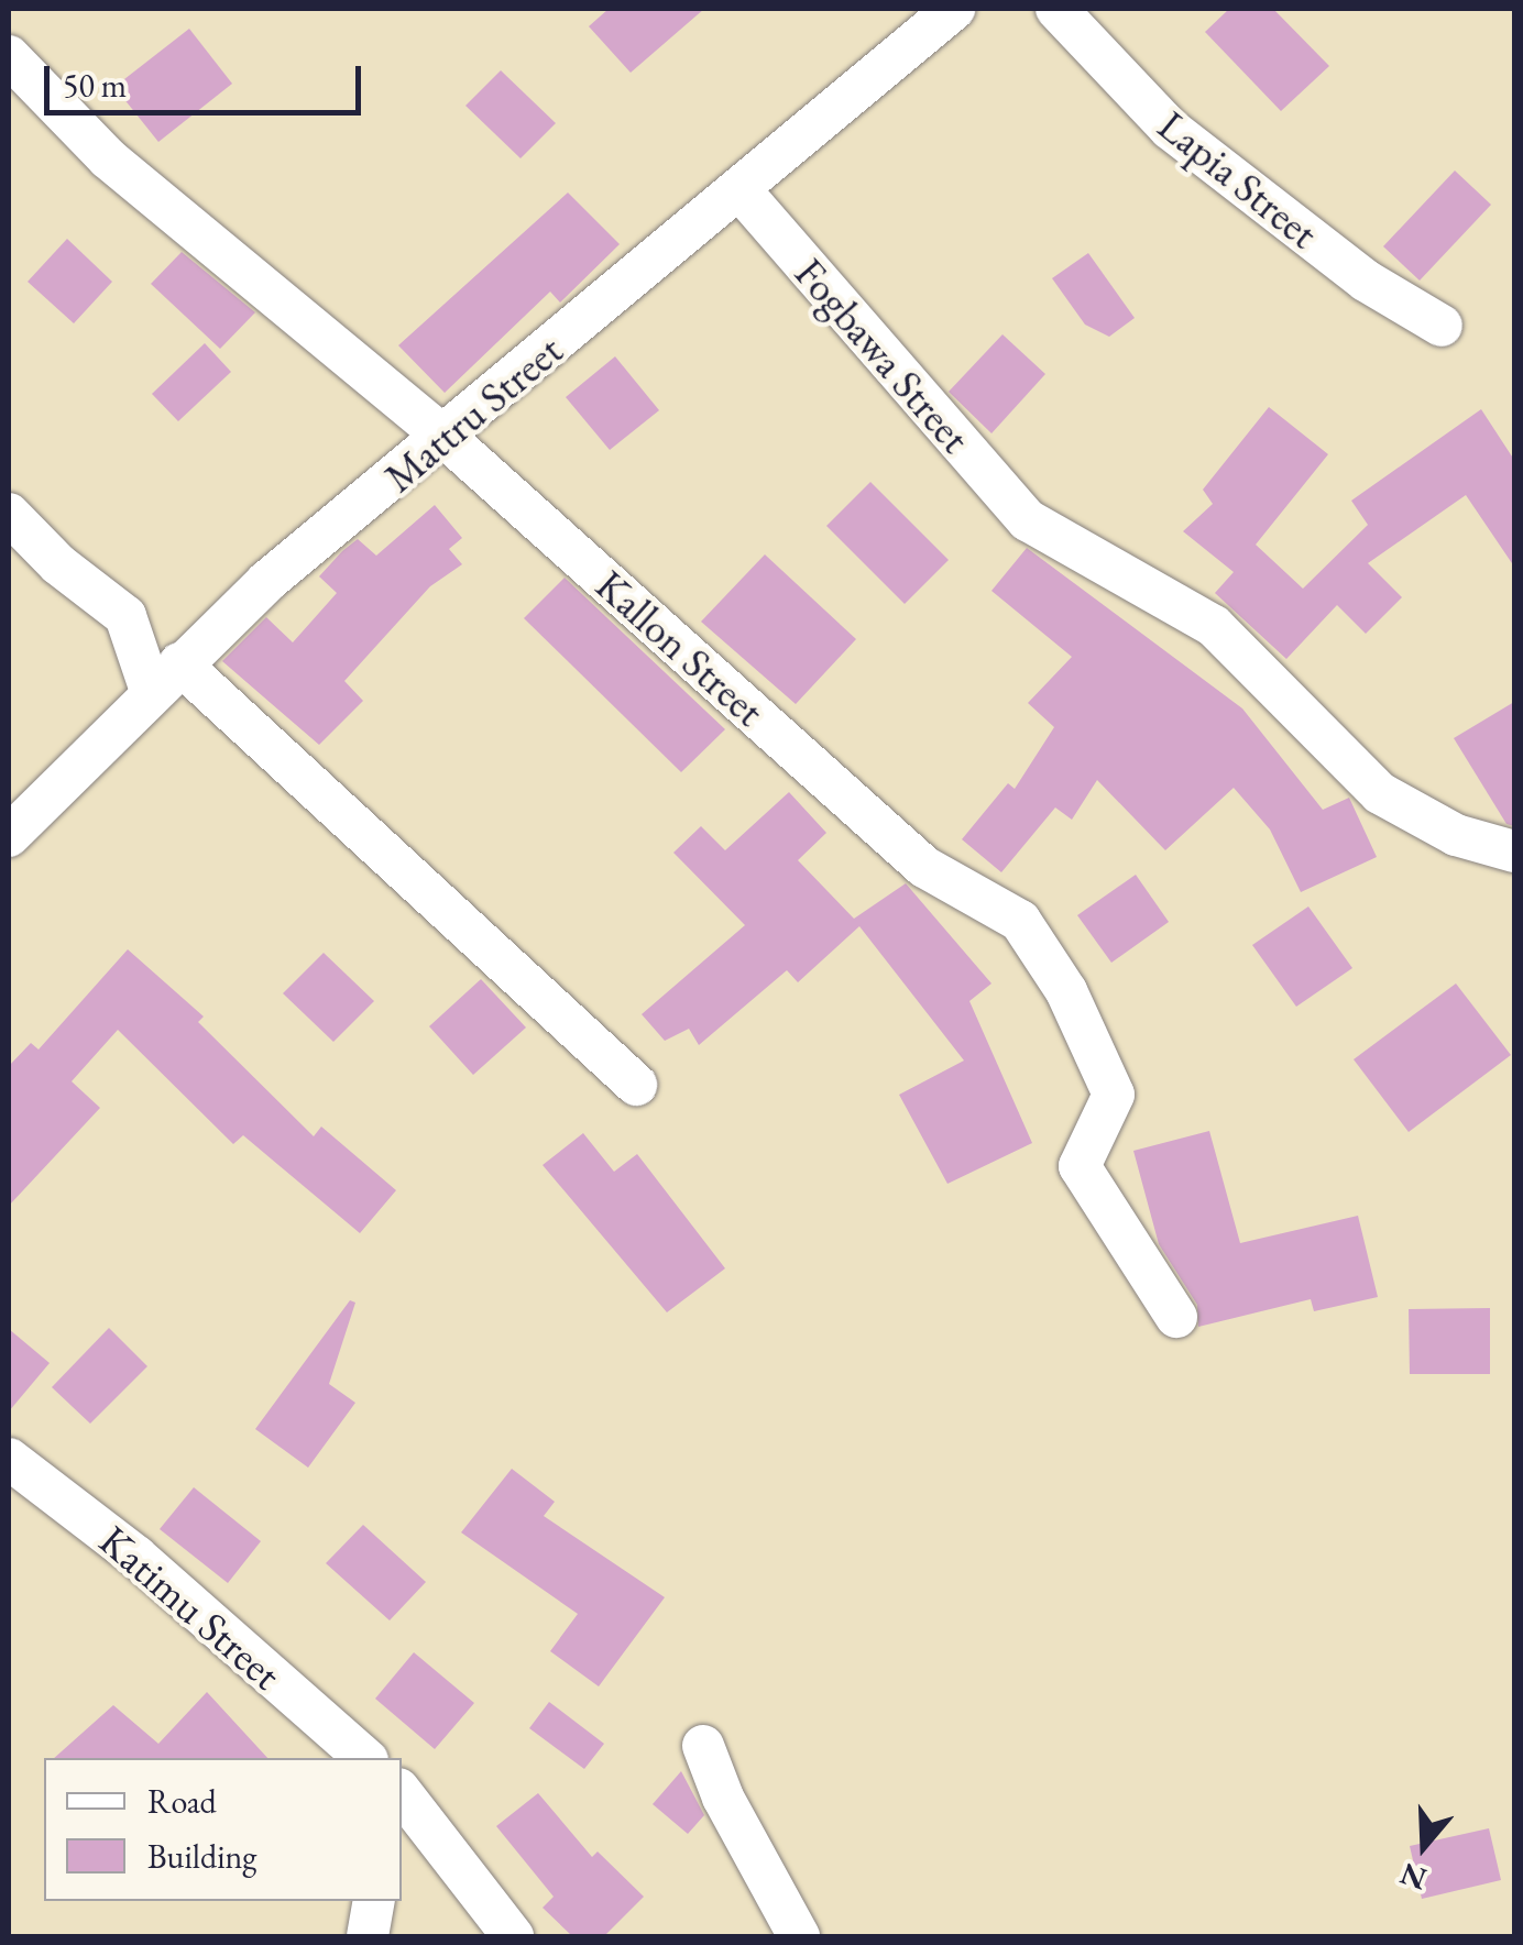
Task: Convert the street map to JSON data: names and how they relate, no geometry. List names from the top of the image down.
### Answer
{
  "streets": {
    "street": [
      "Lapia Street",
      "Fogbawa Street",
      "Mattru Street",
      "Kallon Street",
      "Katimu Street"
    ]
  },
  "crossings": [
    ["Fogbawa Street", "Mattru Street"],
    ["Mattru Street", "Kallon Street"]
  ],
  "legend": ["Road", "Building"],
  "scale_bar": "50 m",
  "north": "bottom"
}
